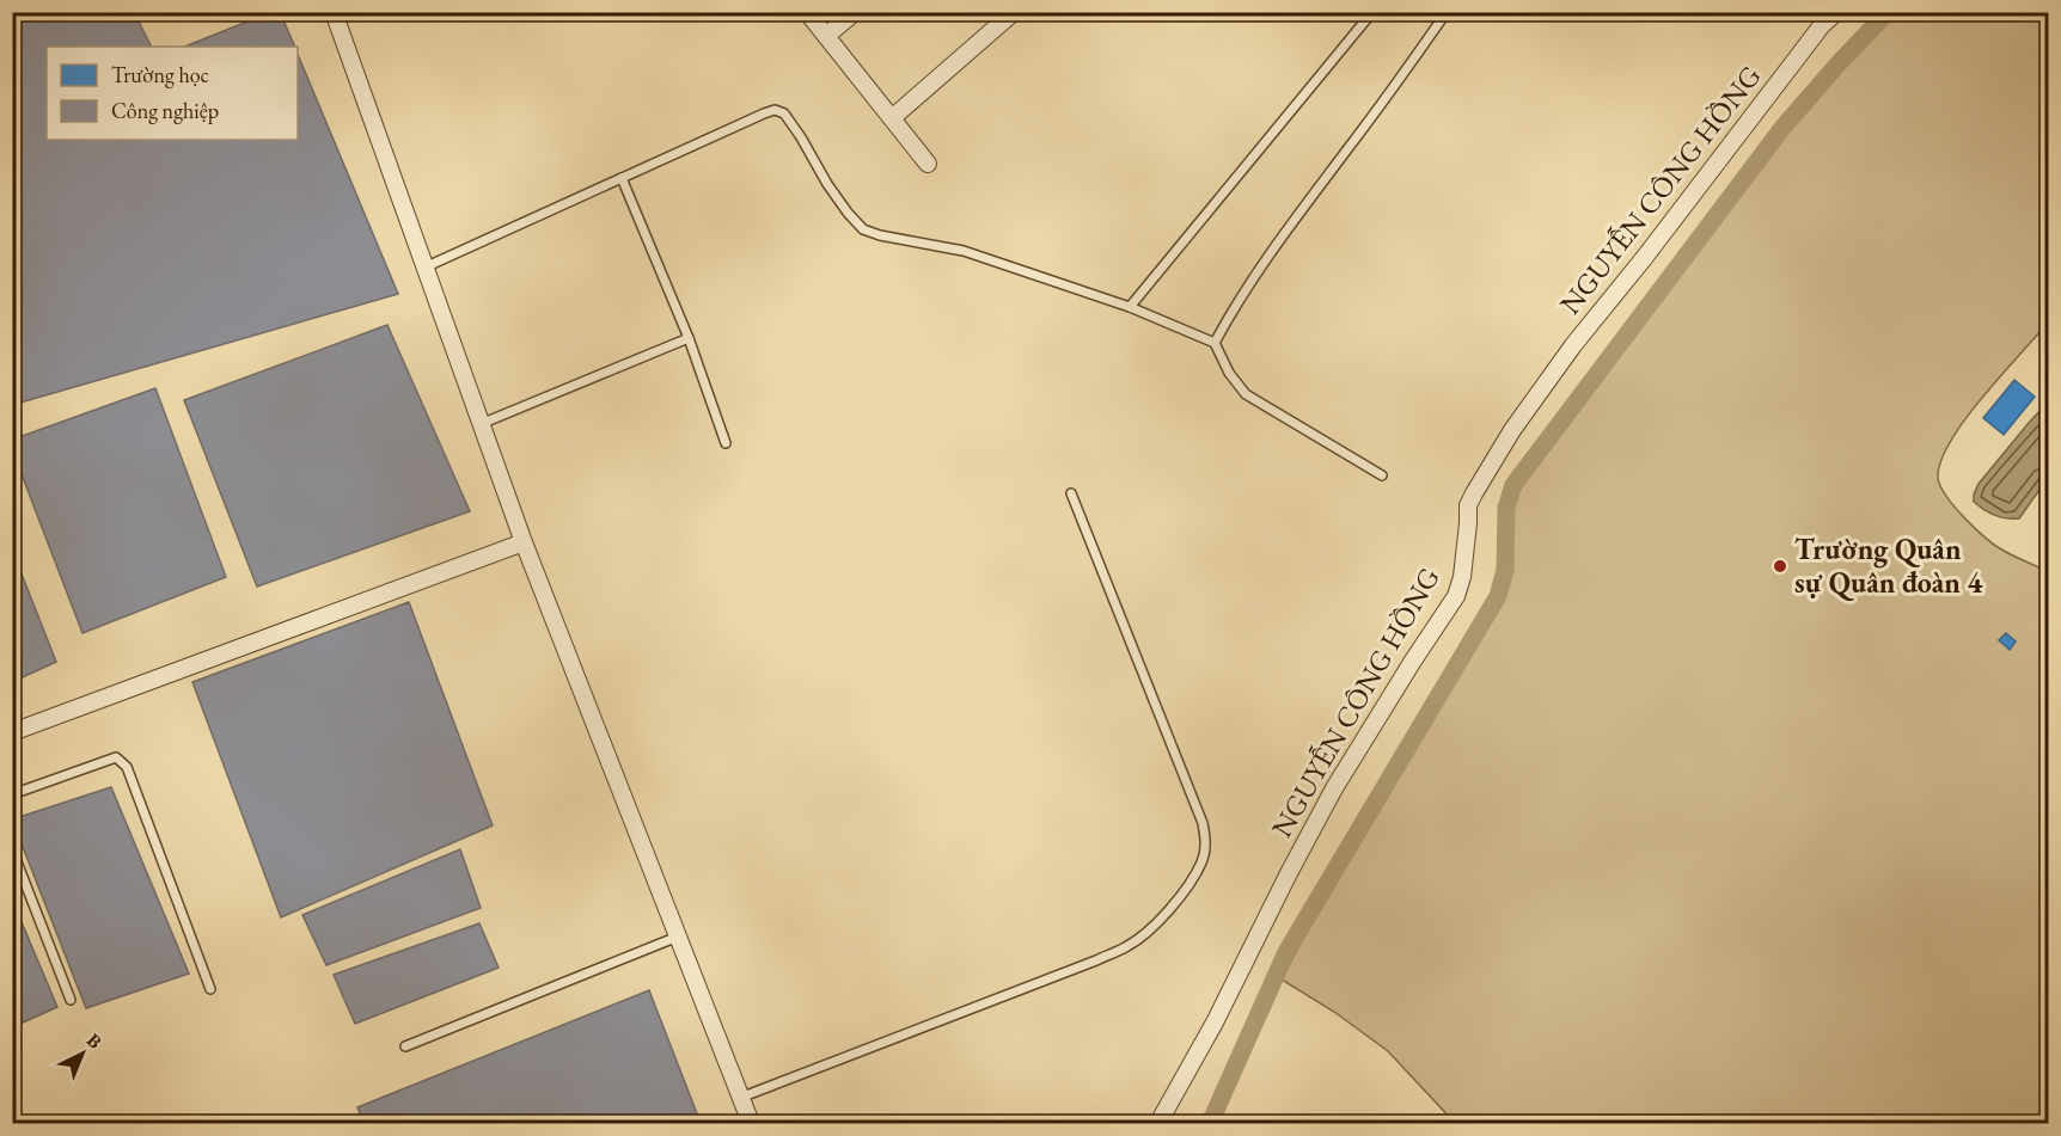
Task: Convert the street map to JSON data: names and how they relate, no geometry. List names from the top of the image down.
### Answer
{
  "streets": {
    "street": ["NGUYỄN CÔNG HỒNG"]
  },
  "places": ["Trường Quân sự Quân đoàn 4"],
  "legend": ["Trường học", "Công nghiệp"],
  "north": "top right"
}
